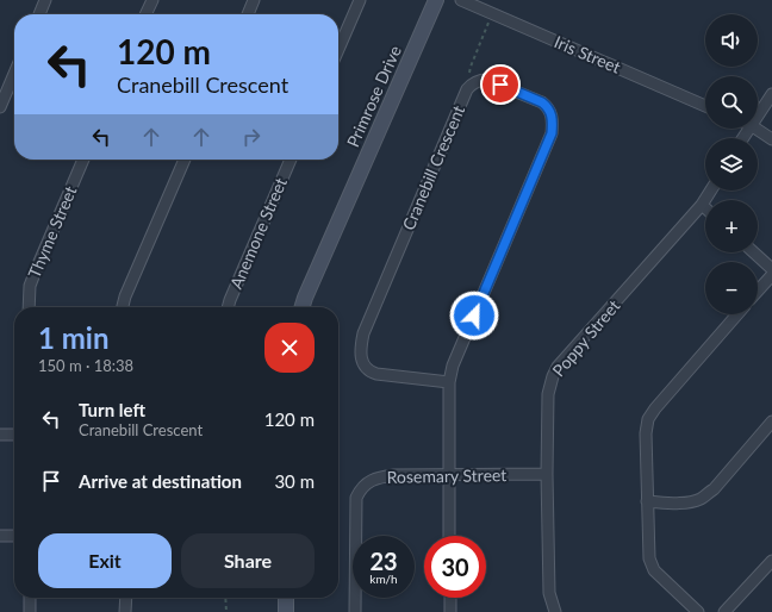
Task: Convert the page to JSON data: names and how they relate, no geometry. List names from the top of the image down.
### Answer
{
  "streets": {
    "street": [
      "Iris Street",
      "Primrose Drive",
      "Cranebill Crescent",
      "Thyme Street",
      "Anemone Street",
      "Poppy Street",
      "Rosemary Street"
    ]
  },
  "crossings": [
    ["Poppy Street", "Rosemary Street"]
  ],
  "page": {
    "map_buttons": ["+", "−"],
    "turn": ["120 m", "Cranebill Crescent"],
    "heading": ["1 min", "150 m · 18:38"],
    "list": [
      {
        "name": "Turn left",
        "note": "Cranebill Crescent",
        "value": "120 m"
      },
      {
        "name": "Arrive at destination",
        "value": "30 m"
      }
    ],
    "buttons": ["Exit", "Share"],
    "speed": "23 km/h",
    "limit": "30"
  }
}
